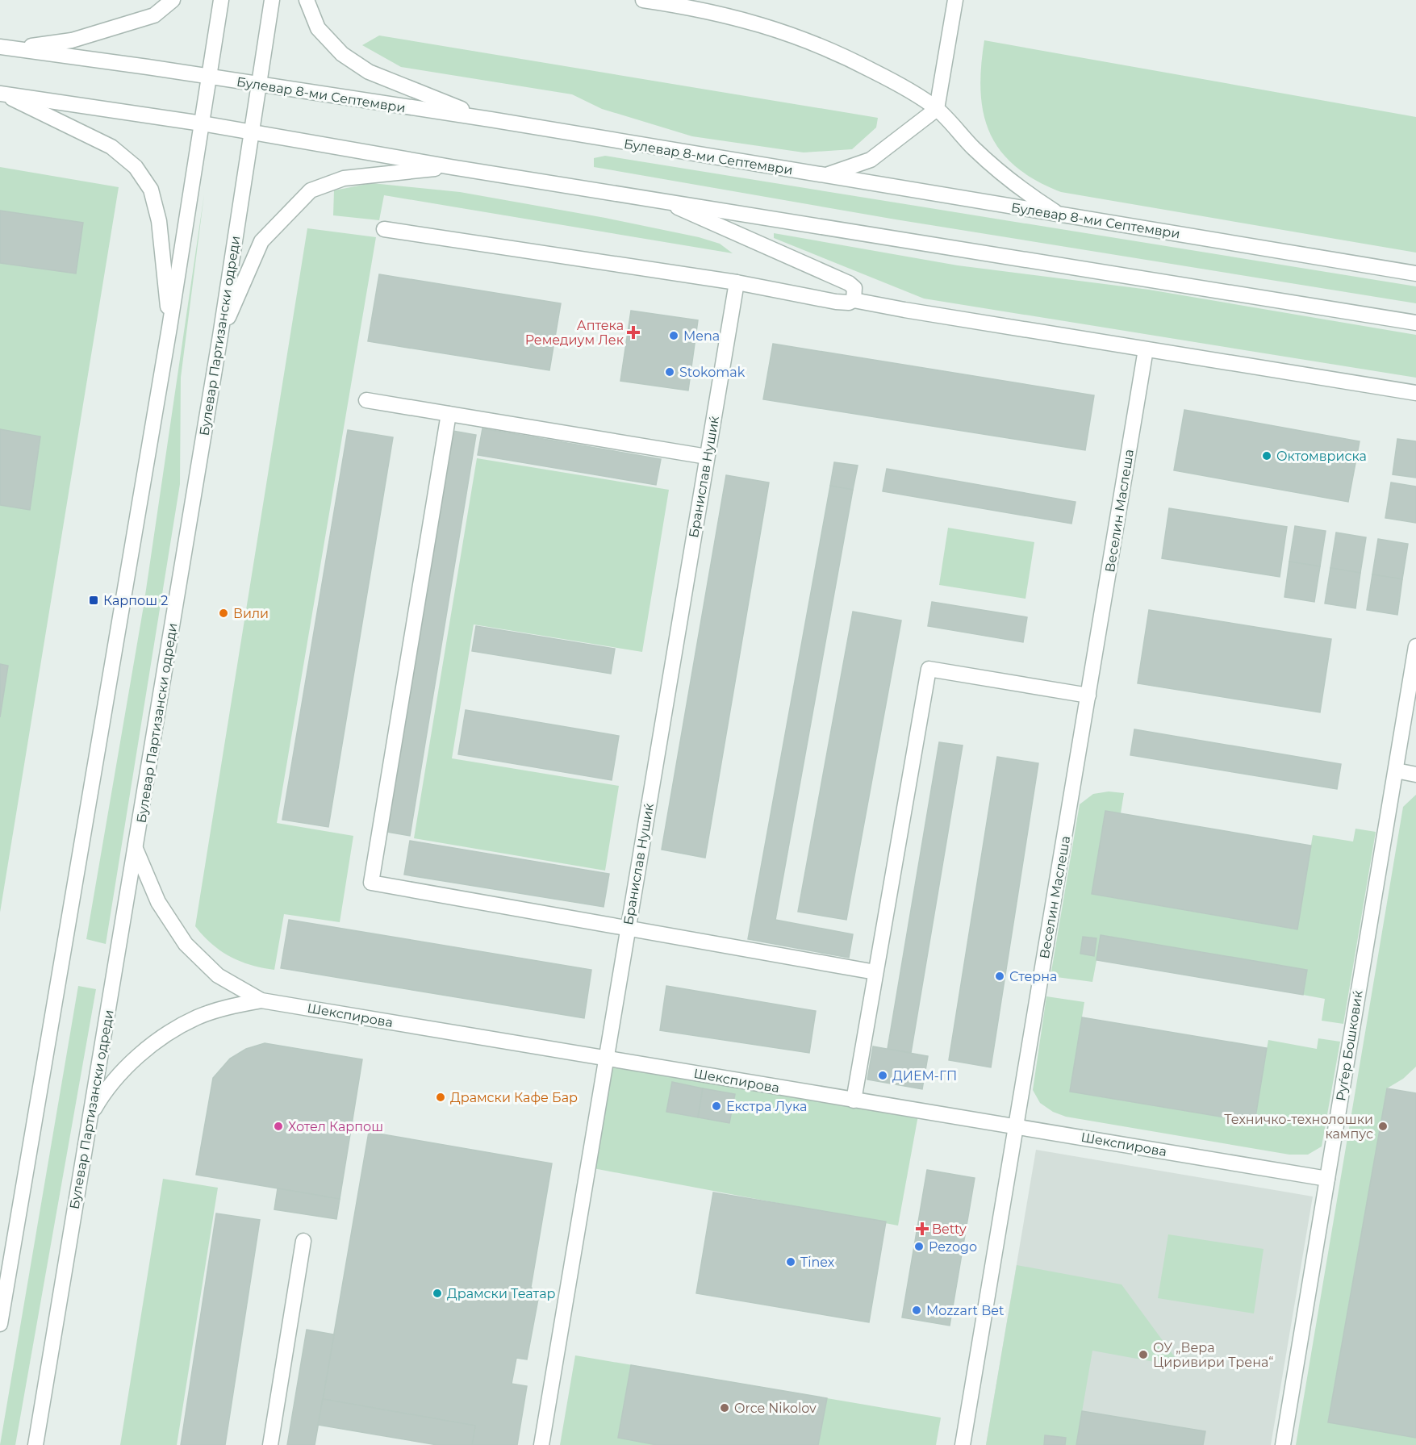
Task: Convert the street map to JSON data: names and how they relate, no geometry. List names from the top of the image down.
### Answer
{
  "streets": {
    "street": [
      "Булевар 8-ми Септември",
      "Булевар Партизански одреди",
      "Бранислав Нушиќ",
      "Веселин Маслеша",
      "Шекспирова",
      "Руѓер Бошковиќ"
    ]
  },
  "crossings": [
    ["Булевар 8-ми Септември", "Булевар Партизански одреди"],
    ["Булевар Партизански одреди", "Шекспирова"],
    ["Бранислав Нушиќ", "Шекспирова"],
    ["Веселин Маслеша", "Шекспирова"],
    ["Шекспирова", "Руѓер Бошковиќ"]
  ],
  "places": {
    "health": ["Аптека Ремедиум Лек", "Betty"],
    "other": [
      "Mena",
      "Stokomak",
      "Октомвриска",
      "Вили",
      "Стерна",
      "ДИЕМ-ГП",
      "Драмски Кафе Бар",
      "Екстра Лука",
      "Хотел Карпош",
      "Техничко-технолошки кампус",
      "Pezogo",
      "Tinex",
      "Драмски Театар",
      "Mozzart Bet",
      "ОУ „Вера Циривири Трена“",
      "Orce Nikolov"
    ],
    "transit": ["Карпош 2"]
  }
}
